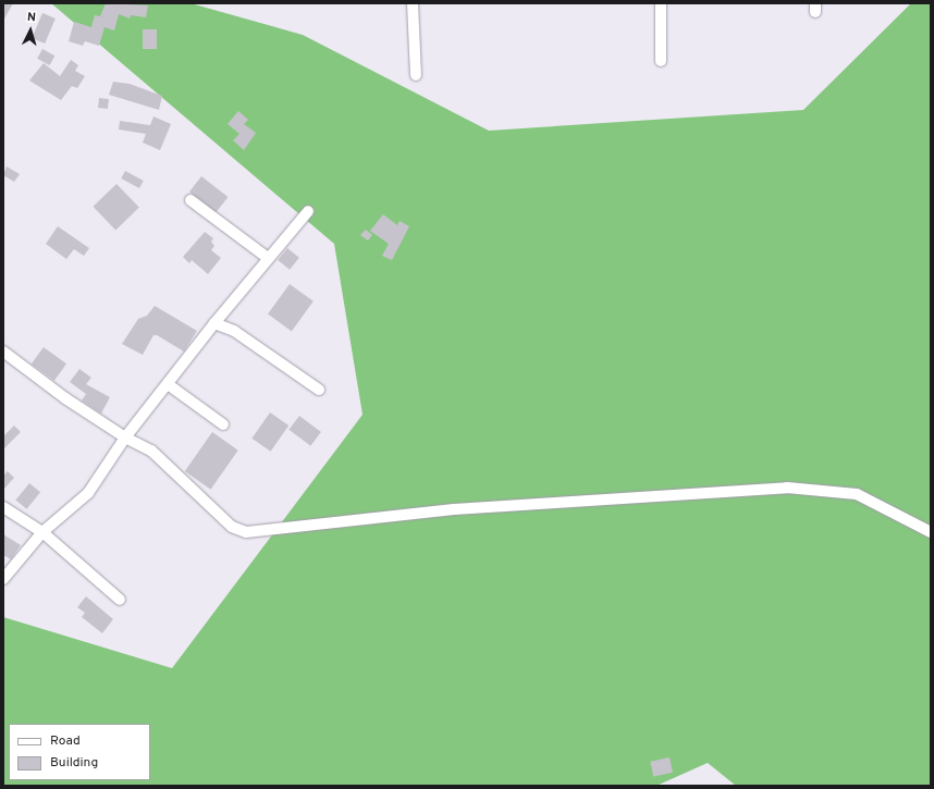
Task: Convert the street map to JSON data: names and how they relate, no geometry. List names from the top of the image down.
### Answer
{
  "legend": ["Road", "Building"],
  "north": "top"
}
